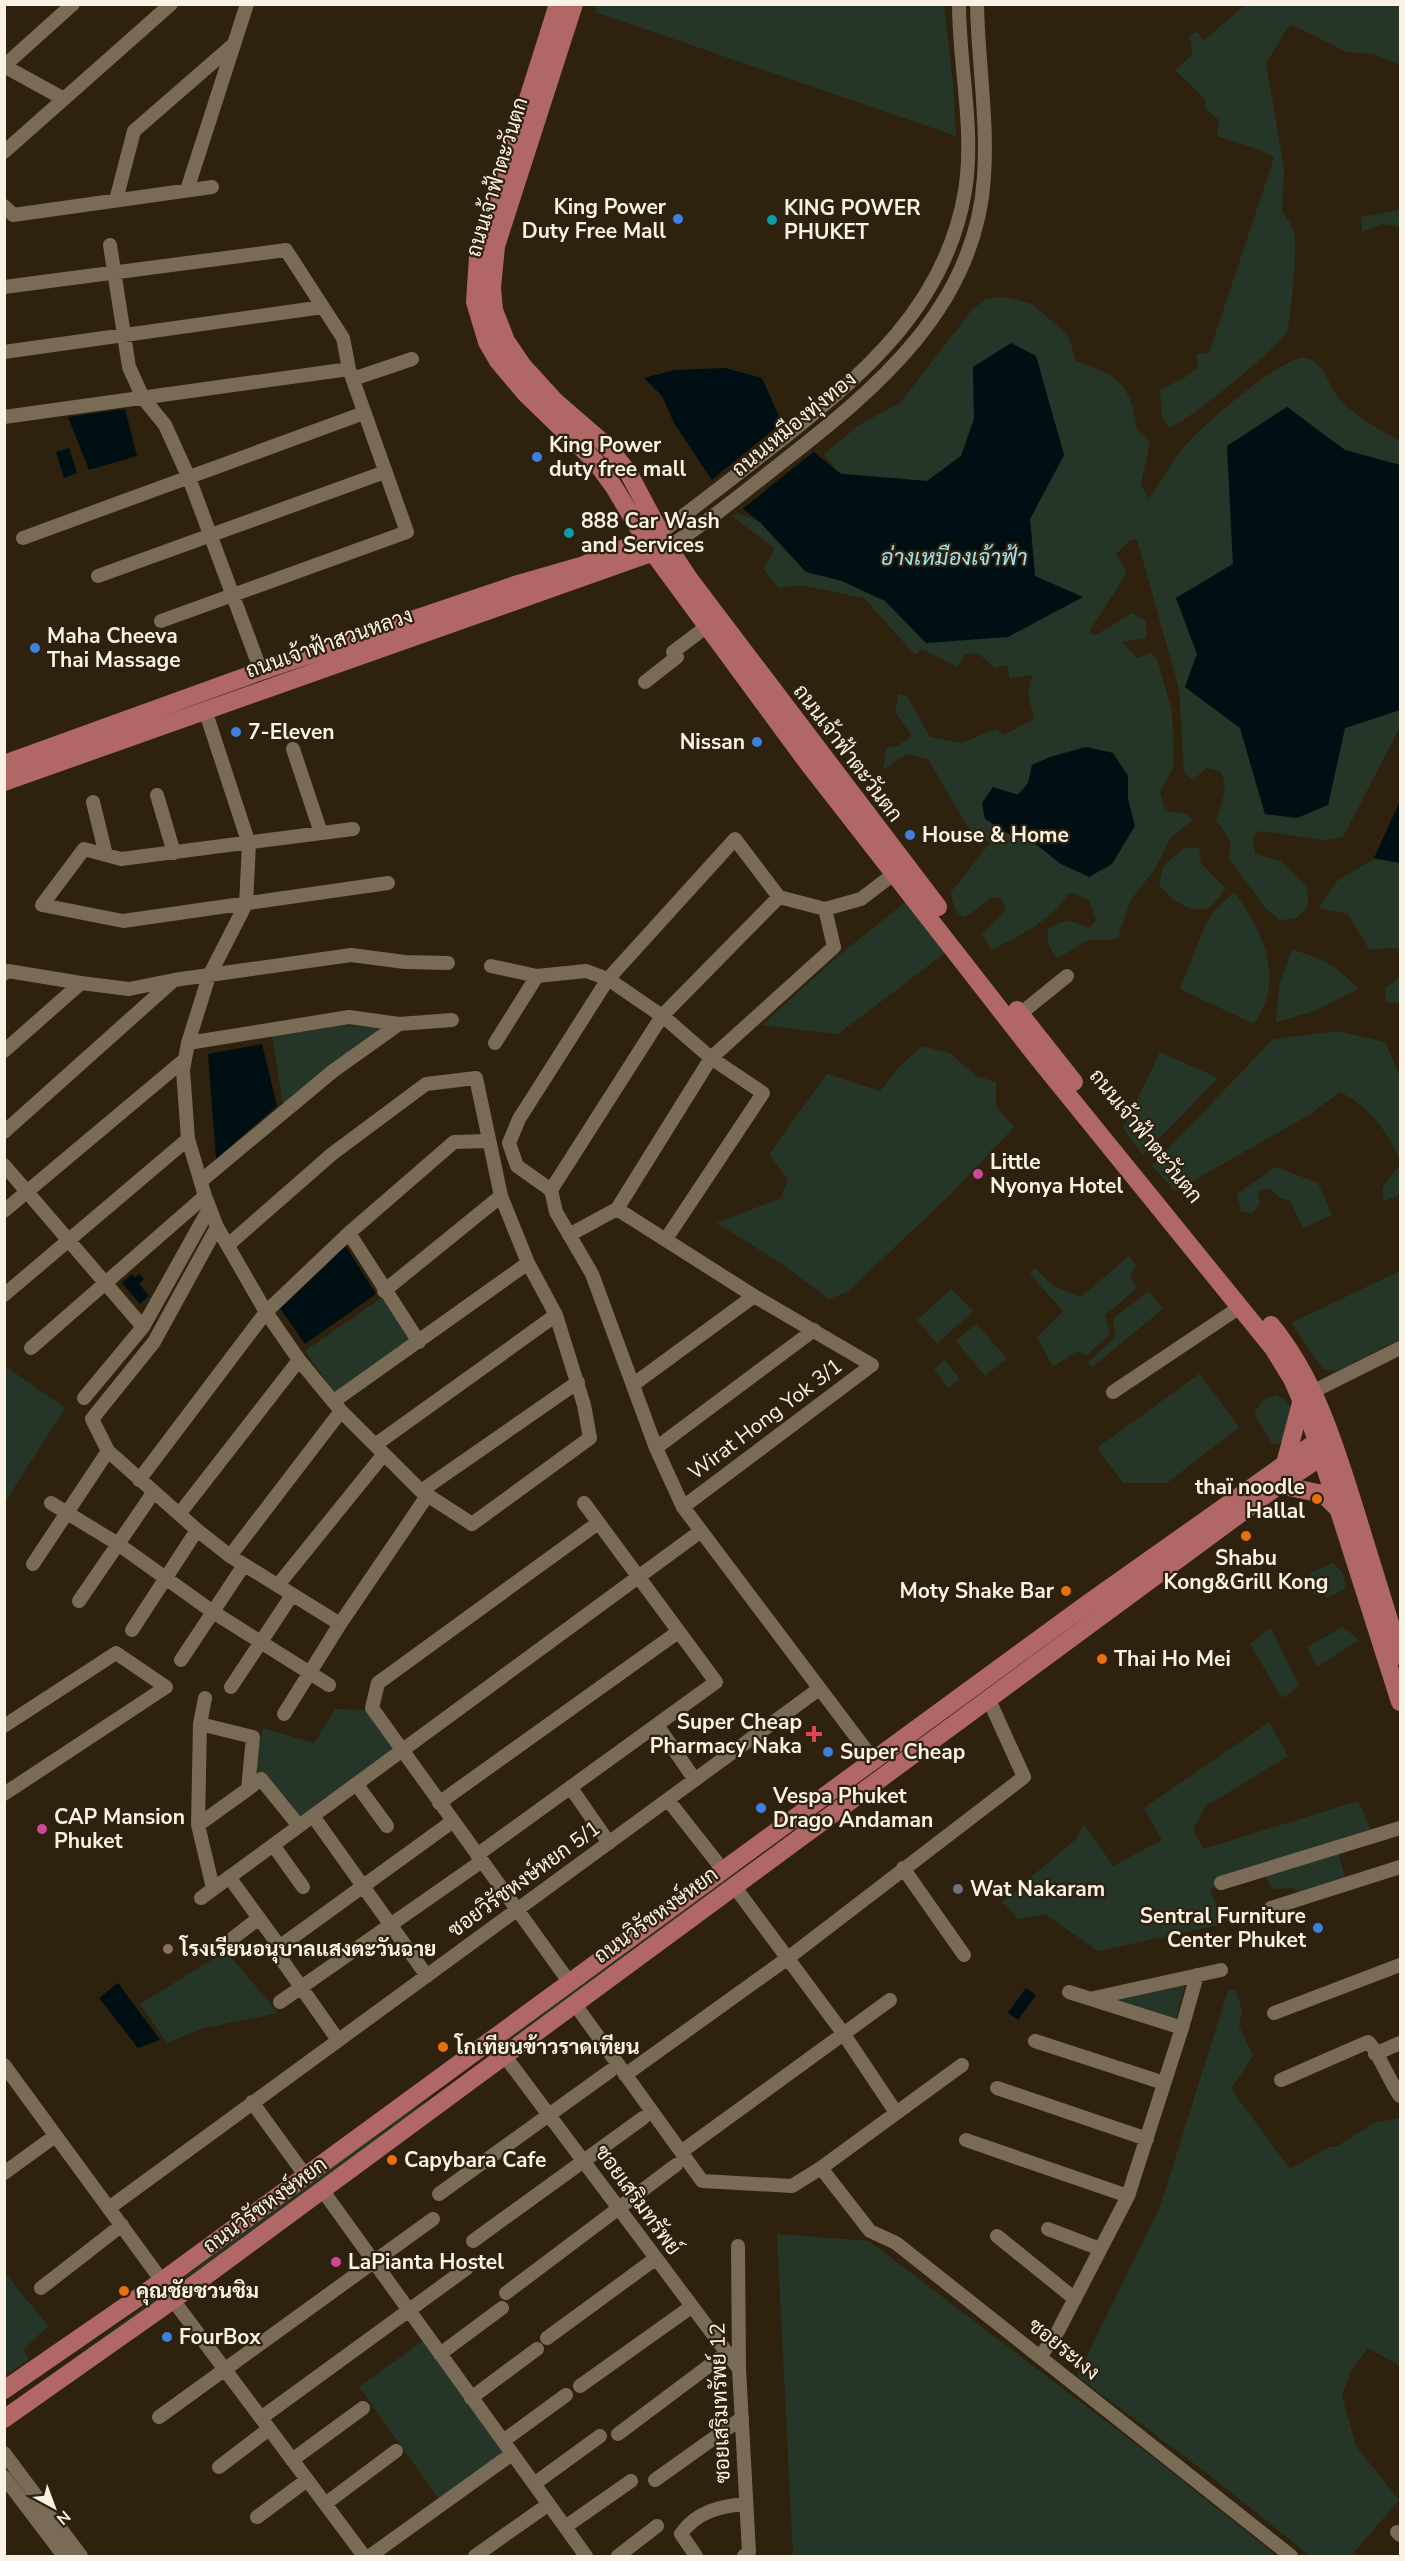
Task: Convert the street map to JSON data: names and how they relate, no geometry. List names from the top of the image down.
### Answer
{
  "streets": {
    "main road": ["ถนนเจ้าฟ้าตะวันตก", "ถนนเจ้าฟ้าสวนหลวง", "ถนนวิรัชหงษ์หยก"],
    "street": [
      "ถนนเหมืองทุ่งทอง",
      "Wirat Hong Yok 3/1",
      "ซอยวิรัชหงษ์หยก 5/1",
      "ซอยเสริมทรัพย์",
      "ซอยระเงง",
      "ซอยเสริมทรัพย์ 12"
    ]
  },
  "crossings": [
    ["ถนนเจ้าฟ้าตะวันตก", "ถนนเหมืองทุ่งทอง"],
    ["ถนนเจ้าฟ้าตะวันตก", "ถนนเจ้าฟ้าสวนหลวง"],
    ["ถนนเจ้าฟ้าตะวันตก", "ถนนวิรัชหงษ์หยก"],
    ["ถนนเหมืองทุ่งทอง", "ถนนเจ้าฟ้าสวนหลวง"],
    ["ถนนวิรัชหงษ์หยก", "ซอยเสริมทรัพย์"],
    ["ซอยเสริมทรัพย์", "ซอยเสริมทรัพย์ 12"]
  ],
  "water": ["อ่างเหมืองเจ้าฟ้า"],
  "places": {
    "other": [
      "King Power Duty Free Mall",
      "KING POWER PHUKET",
      "King Power duty free mall",
      "888 Car Wash and Services",
      "Maha Cheeva Thai Massage",
      "7-Eleven",
      "Nissan",
      "House & Home",
      "Little Nyonya Hotel",
      "thaï noodle Hallal",
      "Shabu Kong&Grill Kong",
      "Moty Shake Bar",
      "Thai Ho Mei",
      "Super Cheap",
      "Vespa Phuket Drago Andaman",
      "CAP Mansion Phuket",
      "Wat Nakaram",
      "Sentral Furniture Center Phuket",
      "โรงเรียนอนุบาลแสงตะวันฉาย",
      "โกเทียนข้าวราดเทียน",
      "Capybara Cafe",
      "LaPianta Hostel",
      "คุณชัยชวนชิม",
      "FourBox"
    ],
    "health": ["Super Cheap Pharmacy Naka"]
  },
  "north": "bottom right"
}
